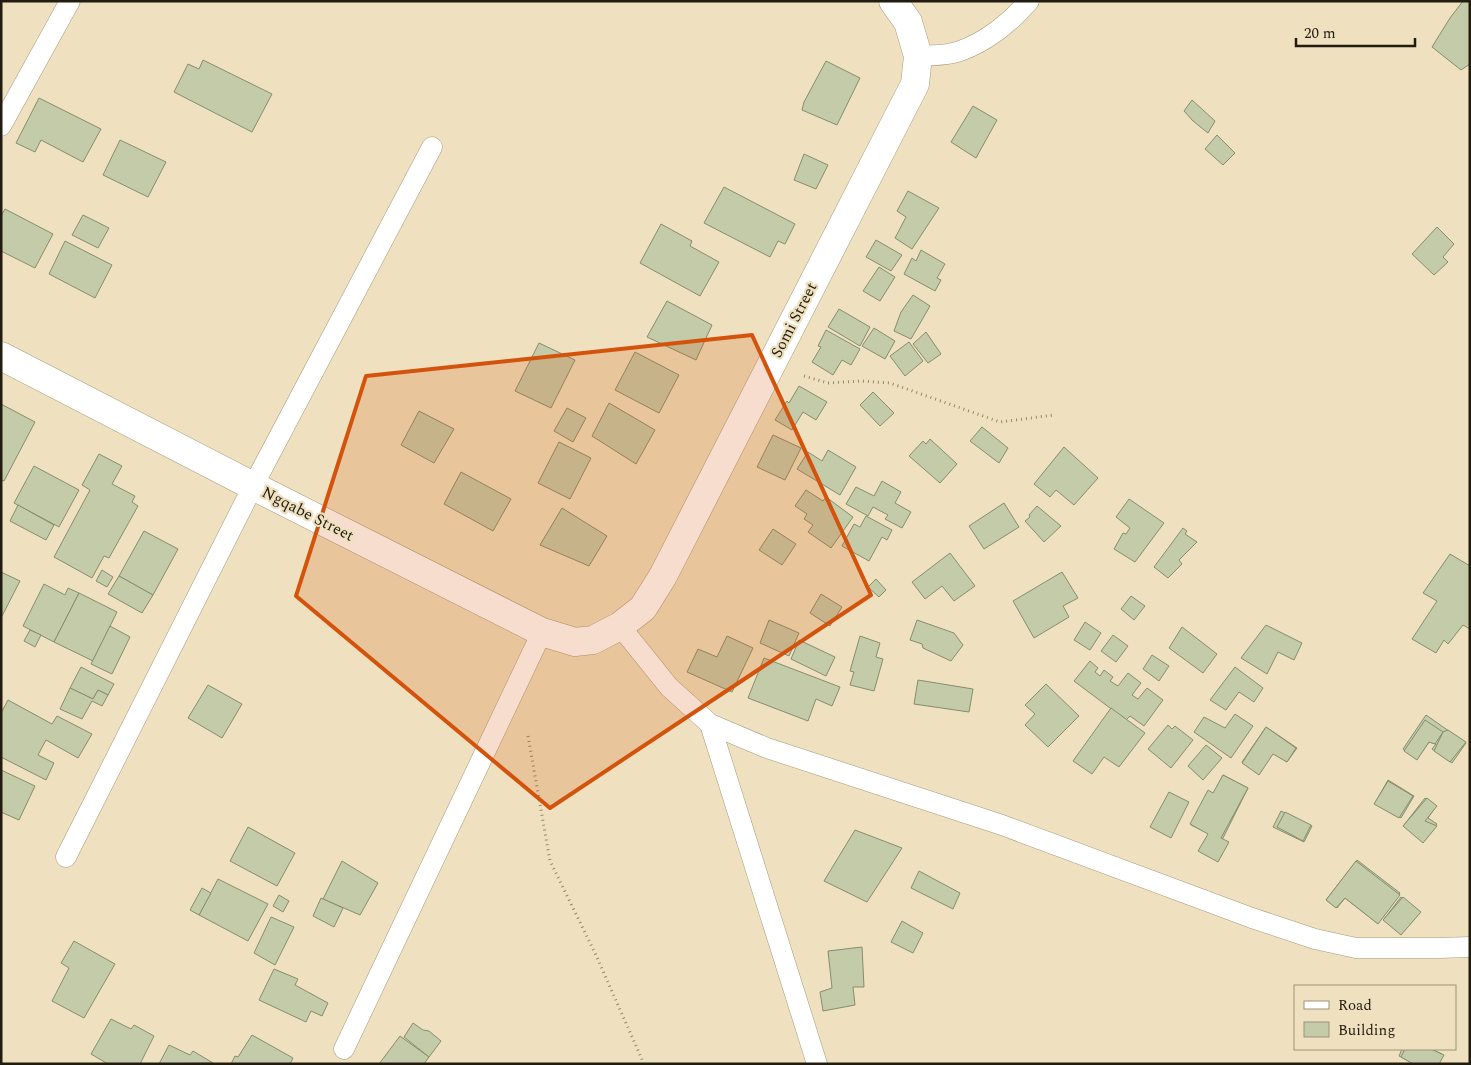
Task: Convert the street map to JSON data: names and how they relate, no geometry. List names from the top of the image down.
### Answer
{
  "streets": {
    "street": ["Somi Street", "Ngqabe Street"]
  },
  "crossings": [
    ["Somi Street", "Ngqabe Street"]
  ],
  "legend": ["Road", "Building"],
  "scale_bar": "20 m"
}
